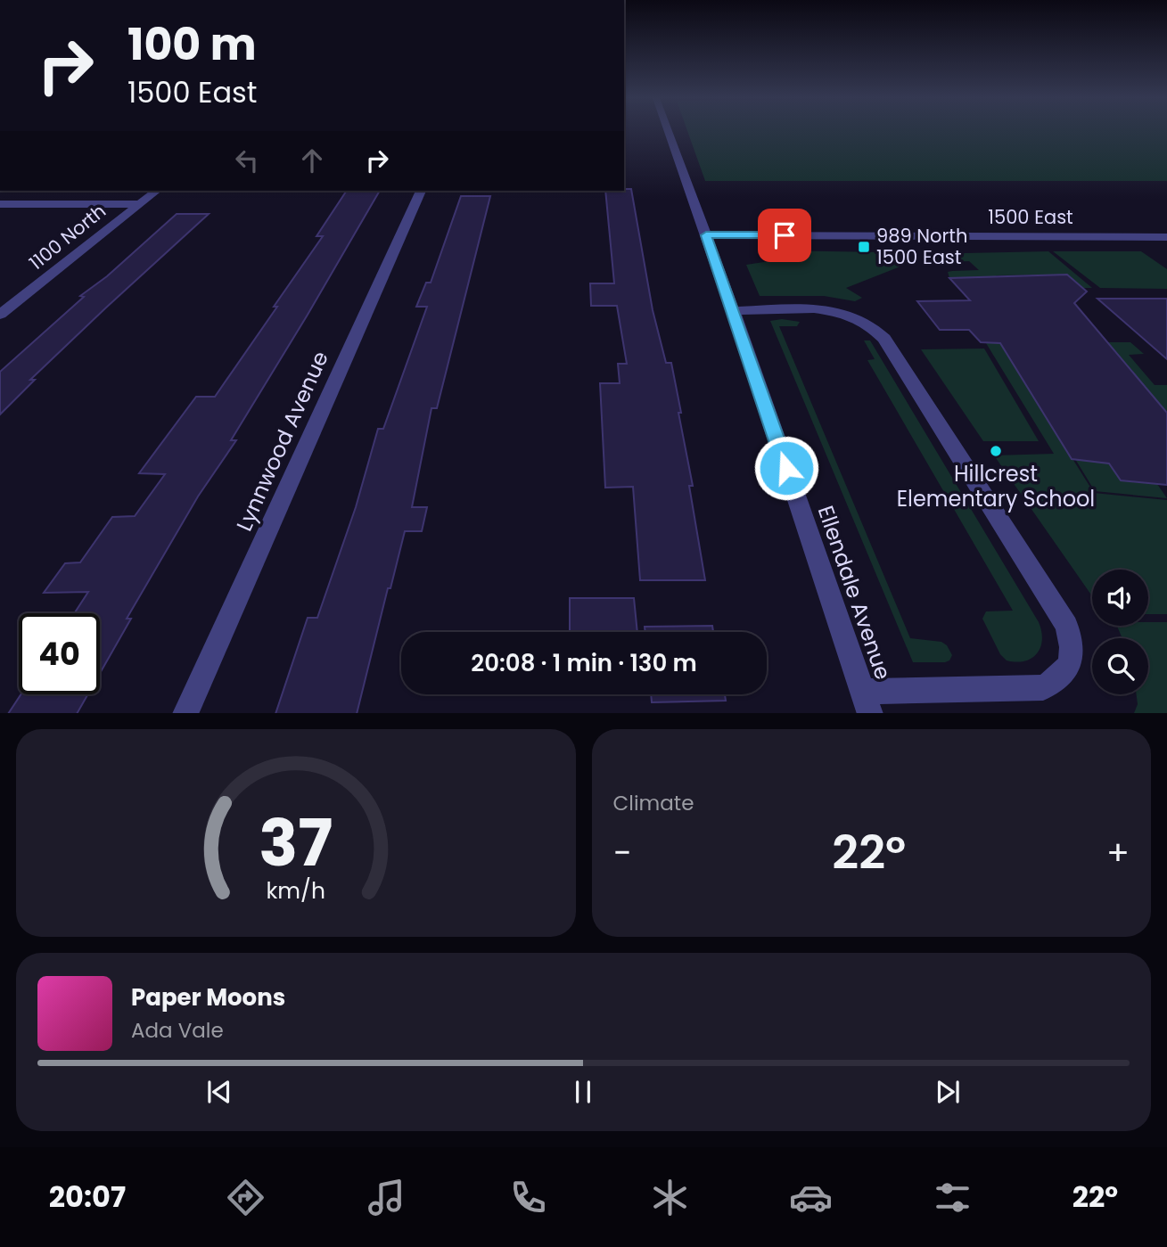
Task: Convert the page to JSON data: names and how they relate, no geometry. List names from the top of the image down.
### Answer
{
  "streets": {
    "street": [
      "1500 East",
      "1100 North",
      "Lynnwood Avenue",
      "Ellendale Avenue"
    ]
  },
  "crossings": [
    ["1500 East", "Ellendale Avenue"]
  ],
  "places": {
    "transit": ["989 North 1500 East"],
    "other": ["Hillcrest Elementary School"]
  },
  "page": {
    "turn": ["100 m", "1500 East"],
    "limit": "40",
    "trip": "20:08 · 1 min · 130 m",
    "tile": "Climate",
    "heat": ["−", "22°", "+"],
    "song": ["Paper Moons", "Ada Vale"],
    "tabs": ["20:07", "22°"],
    "gauge": ["37", "km/h"]
  }
}
